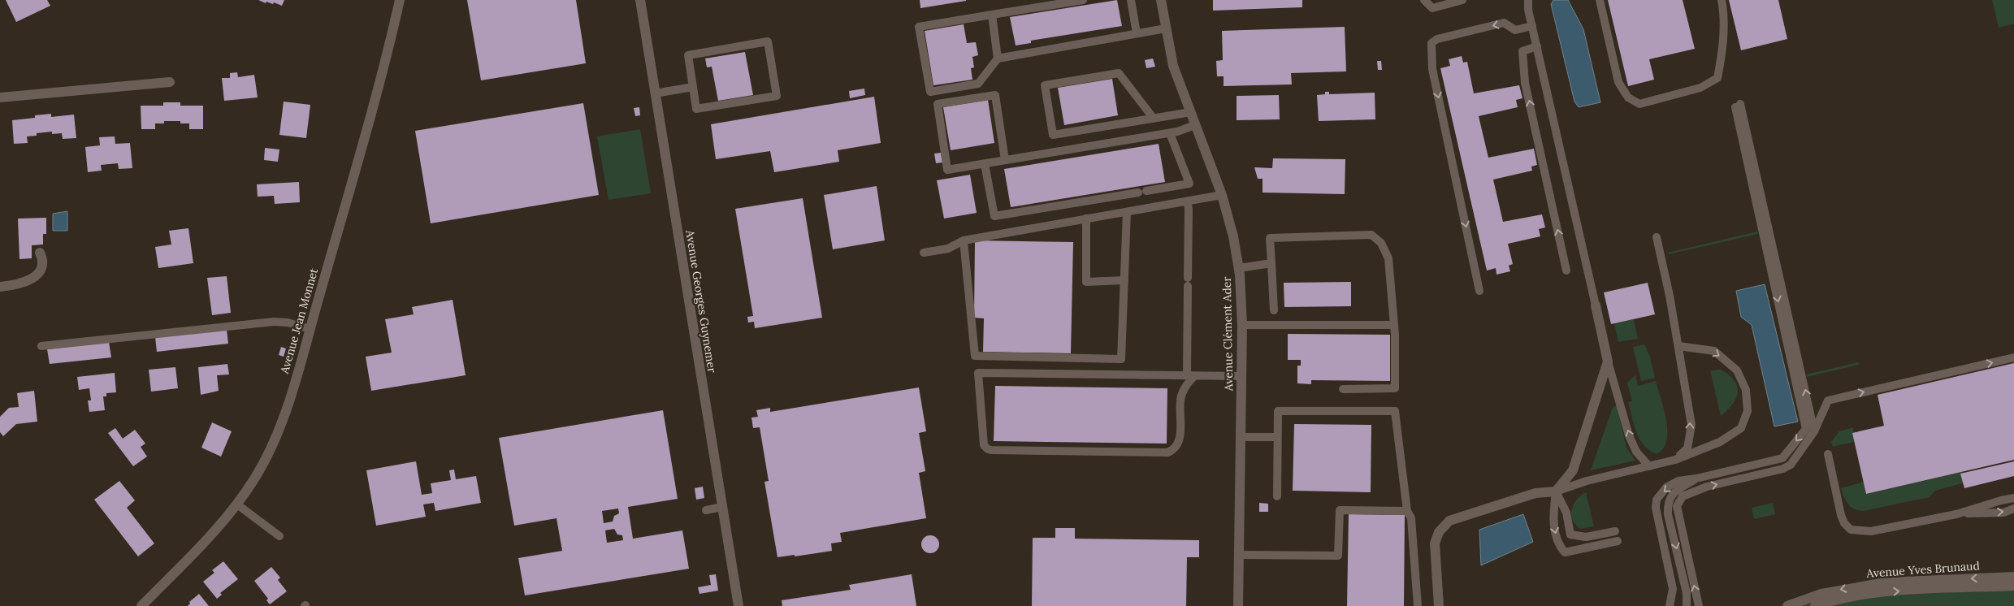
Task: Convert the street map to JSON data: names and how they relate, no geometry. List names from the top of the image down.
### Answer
{
  "streets": {
    "street": [
      "Avenue Georges Guynemer",
      "Avenue Jean Monnet",
      "Avenue Clément Ader",
      "Avenue Yves Brunaud"
    ]
  }
}
